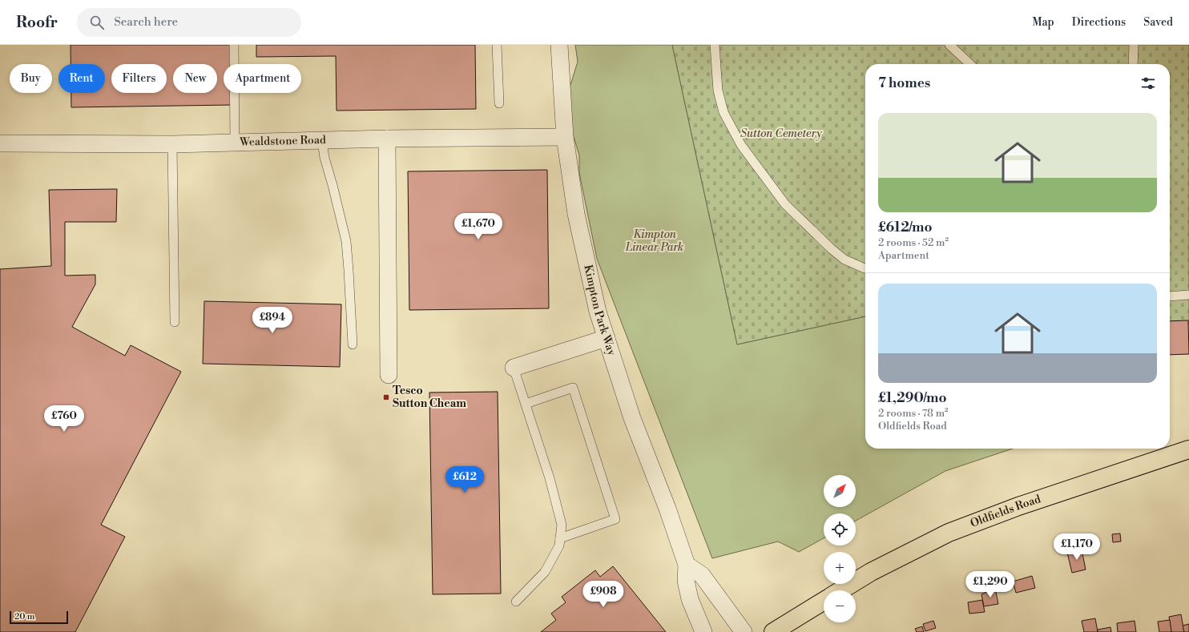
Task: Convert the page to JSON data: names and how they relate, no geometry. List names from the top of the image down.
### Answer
{
  "streets": {
    "highway": ["Oldfields Road"],
    "street": ["Wealdstone Road", "Kimpton Park Way"]
  },
  "crossings": [
    ["Wealdstone Road", "Kimpton Park Way"]
  ],
  "parks": ["Sutton Cemetery", "Kimpton Linear Park"],
  "places": {
    "transit": ["Tesco Sutton Cheam"]
  },
  "scale_bar": "20 m",
  "north": "top right",
  "page": {
    "header": "Roofr",
    "search": "Search here",
    "nav": ["Map", "Directions", "Saved"],
    "chip": [
      "Buy",
      "Rent",
      "Filters",
      "New",
      "Apartment"
    ],
    "heading": "7 homes",
    "list": [
      {
        "name": "£612/mo",
        "note": "2 rooms · 52 m² · Apartment"
      },
      {
        "name": "£1,290/mo",
        "note": "2 rooms · 78 m² · Oldfields Road"
      }
    ],
    "price": [
      "£1,670",
      "£894",
      "£760",
      "£612",
      "£1,170",
      "£1,290",
      "£908"
    ],
    "map_buttons": ["+", "−"],
    "scale": "20 m"
  }
}
